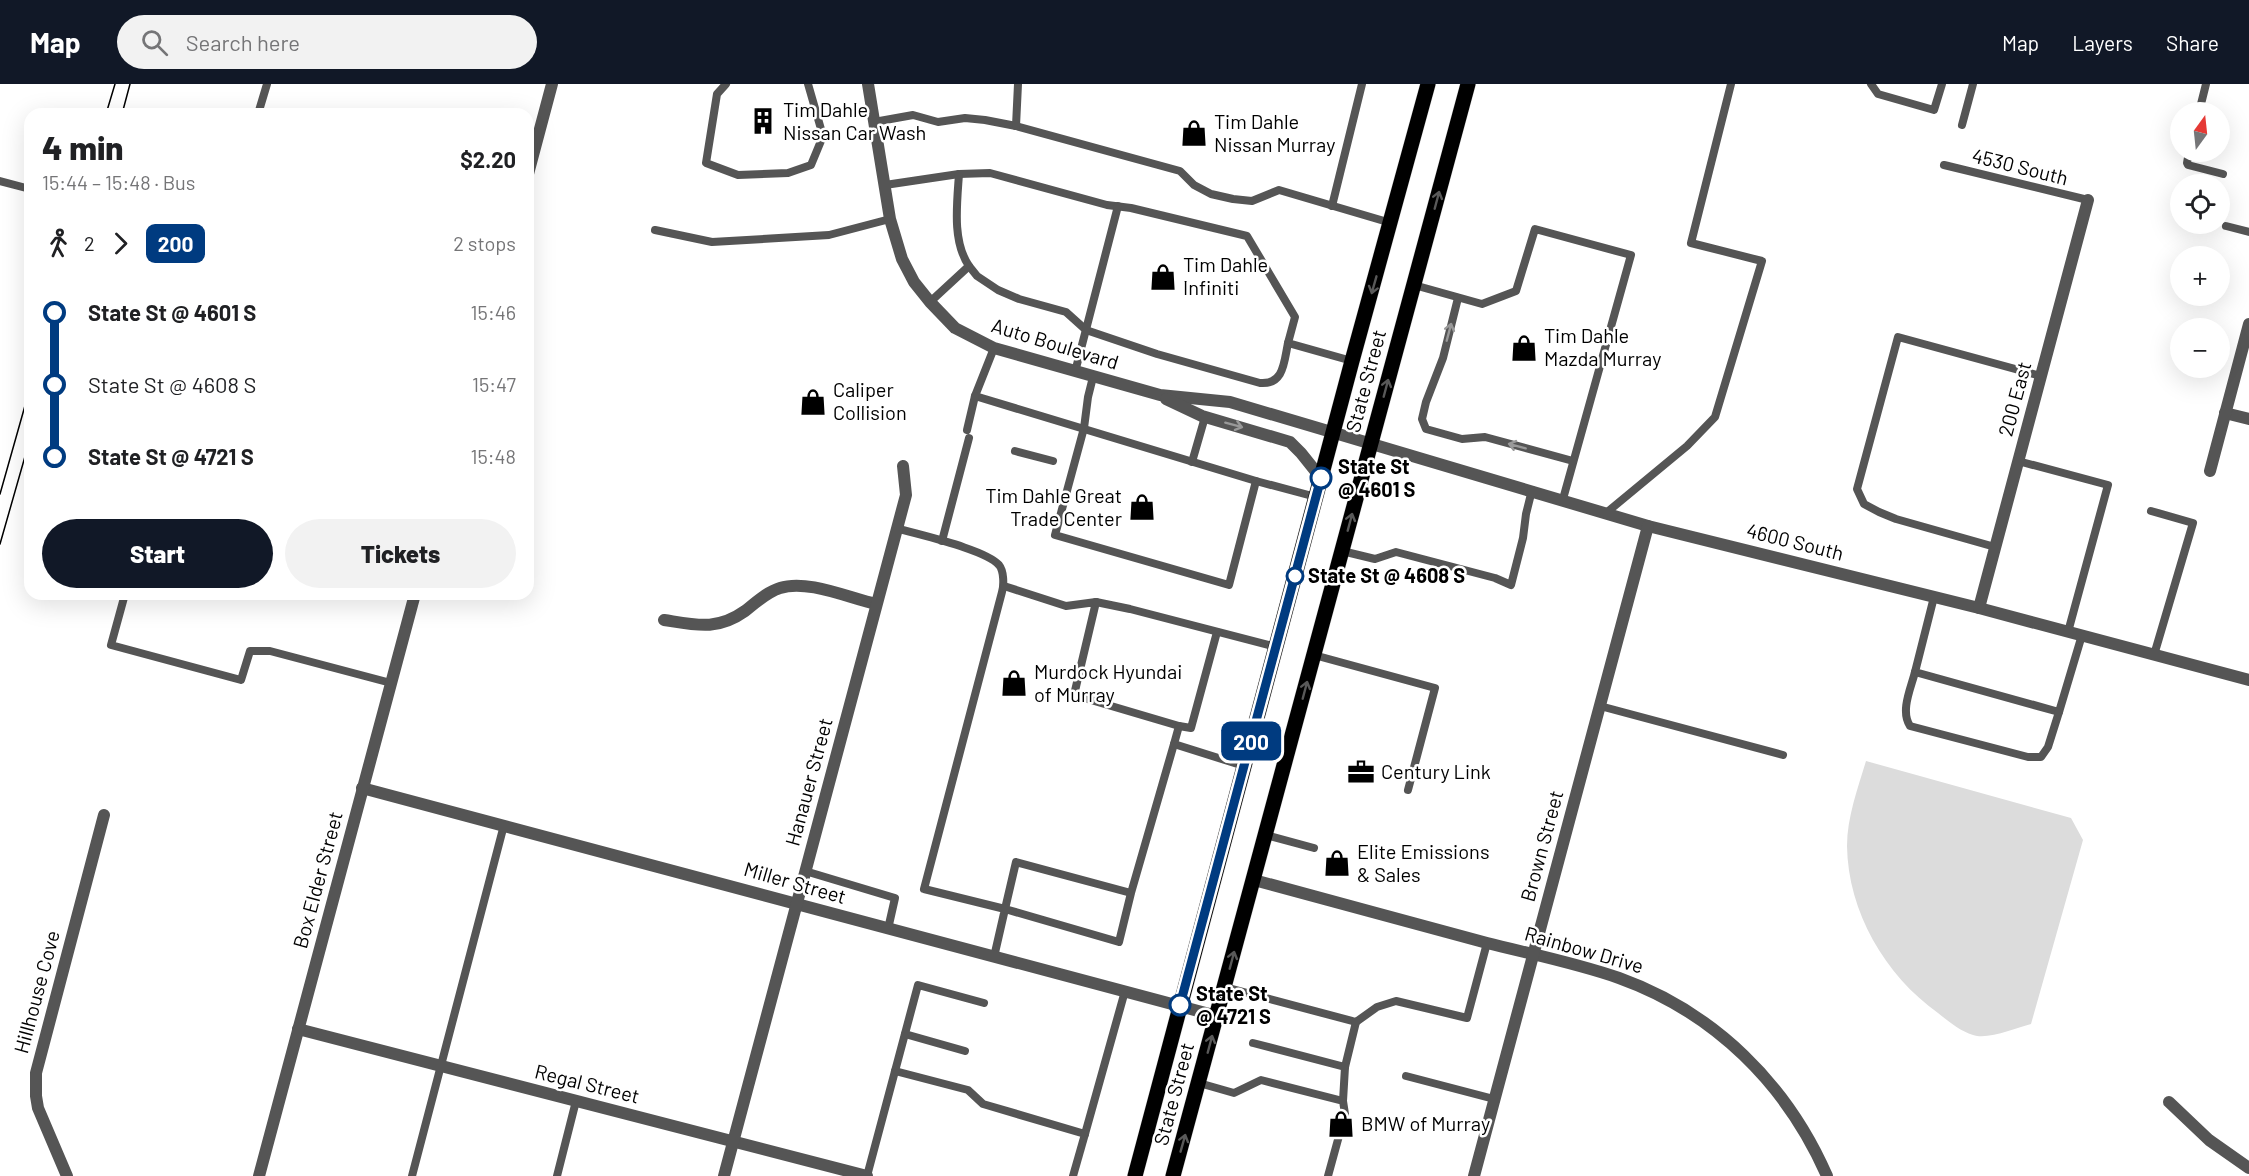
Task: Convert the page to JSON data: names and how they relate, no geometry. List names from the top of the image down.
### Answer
{
  "streets": {
    "main road": ["State Street"],
    "street": [
      "Auto Boulevard",
      "200 East",
      "4600 South",
      "Hanauer Street",
      "Brown Street",
      "Box Elder Street",
      "Miller Street",
      "Rainbow Drive",
      "Hillhouse Cove",
      "Regal Street"
    ],
    "lane": ["4530 South"]
  },
  "crossings": [
    ["4530 South", "200 East"],
    ["Auto Boulevard", "State Street"],
    ["Auto Boulevard", "4600 South"],
    ["State Street", "4600 South"],
    ["State Street", "Miller Street"],
    ["State Street", "Rainbow Drive"],
    ["200 East", "4600 South"],
    ["4600 South", "Brown Street"],
    ["Hanauer Street", "Miller Street"],
    ["Hanauer Street", "Regal Street"],
    ["Brown Street", "Rainbow Drive"],
    ["Box Elder Street", "Miller Street"],
    ["Box Elder Street", "Regal Street"]
  ],
  "places": {
    "building": ["Tim Dahle Nissan Car Wash"],
    "shop": [
      "Tim Dahle Nissan Murray",
      "Tim Dahle Infiniti",
      "Tim Dahle Mazda Murray",
      "Caliper Collision",
      "Tim Dahle Great Trade Center",
      "Murdock Hyundai of Murray",
      "Elite Emissions & Sales",
      "BMW of Murray"
    ],
    "other": ["State St @ 4601 S", "State St @ 4608 S", "State St @ 4721 S"],
    "office": ["Century Link"]
  },
  "lines": ["bus line 200"],
  "north": "top",
  "page": {
    "header": "Map",
    "search": "Search here",
    "nav": ["Map", "Layers", "Share"],
    "on_map": "200",
    "map_buttons": ["+", "−"],
    "heading": ["4 min", "15:44 – 15:48 · Bus", "$2.20"],
    "legs": ["2", "200", "2 stops"],
    "list": [
      {
        "name": "State St @ 4601 S",
        "value": "15:46"
      },
      {
        "name": "State St @ 4608 S",
        "value": "15:47"
      },
      {
        "name": "State St @ 4721 S",
        "value": "15:48"
      }
    ],
    "buttons": ["Start", "Tickets"]
  }
}
